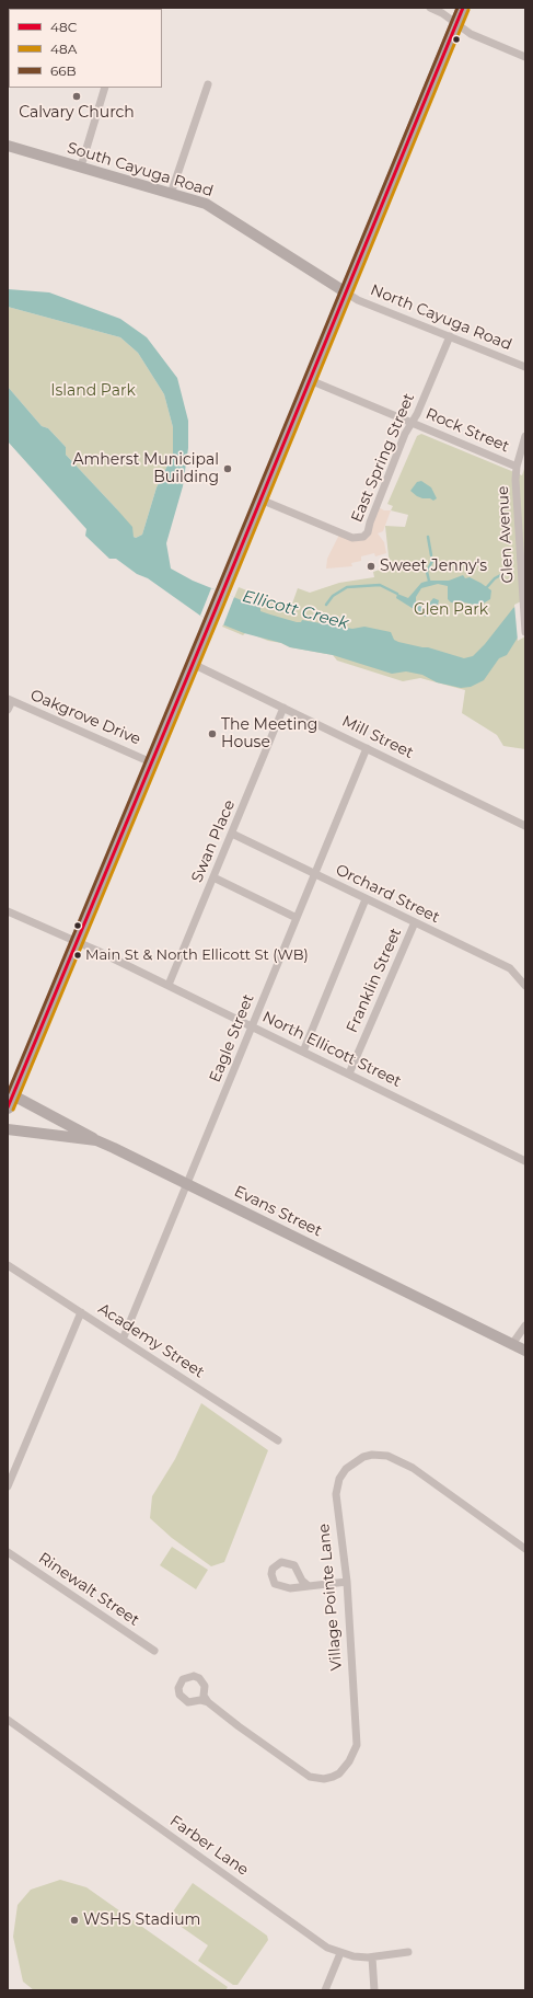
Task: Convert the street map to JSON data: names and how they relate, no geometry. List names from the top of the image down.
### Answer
{
  "streets": {
    "street": [
      "South Cayuga Road",
      "North Cayuga Road",
      "Rock Street",
      "East Spring Street",
      "Glen Avenue",
      "Oakgrove Drive",
      "Mill Street",
      "Swan Place",
      "Orchard Street",
      "Franklin Street",
      "Eagle Street",
      "North Ellicott Street",
      "Evans Street",
      "Academy Street",
      "Rinewalt Street",
      "Village Pointe Lane",
      "Farber Lane"
    ]
  },
  "crossings": [
    ["South Cayuga Road", "North Cayuga Road"],
    ["North Cayuga Road", "East Spring Street"],
    ["Rock Street", "East Spring Street"],
    ["Rock Street", "Glen Avenue"],
    ["Mill Street", "Swan Place"],
    ["Mill Street", "Eagle Street"],
    ["Swan Place", "Orchard Street"],
    ["Swan Place", "North Ellicott Street"],
    ["Orchard Street", "Franklin Street"],
    ["Orchard Street", "Eagle Street"],
    ["Franklin Street", "North Ellicott Street"],
    ["Eagle Street", "North Ellicott Street"],
    ["Eagle Street", "Evans Street"],
    ["Eagle Street", "Academy Street"]
  ],
  "water": ["Ellicott Creek"],
  "parks": ["Island Park", "Glen Park"],
  "places": [
    "Calvary Church",
    "Amherst Municipal Building",
    "Sweet Jenny's",
    "The Meeting House",
    "Main St & North Ellicott St (WB)",
    "WSHS Stadium"
  ],
  "lines": ["transit line 48C", "transit line 66B", "transit line 48A"],
  "legend": ["48C", "48A", "66B"]
}
